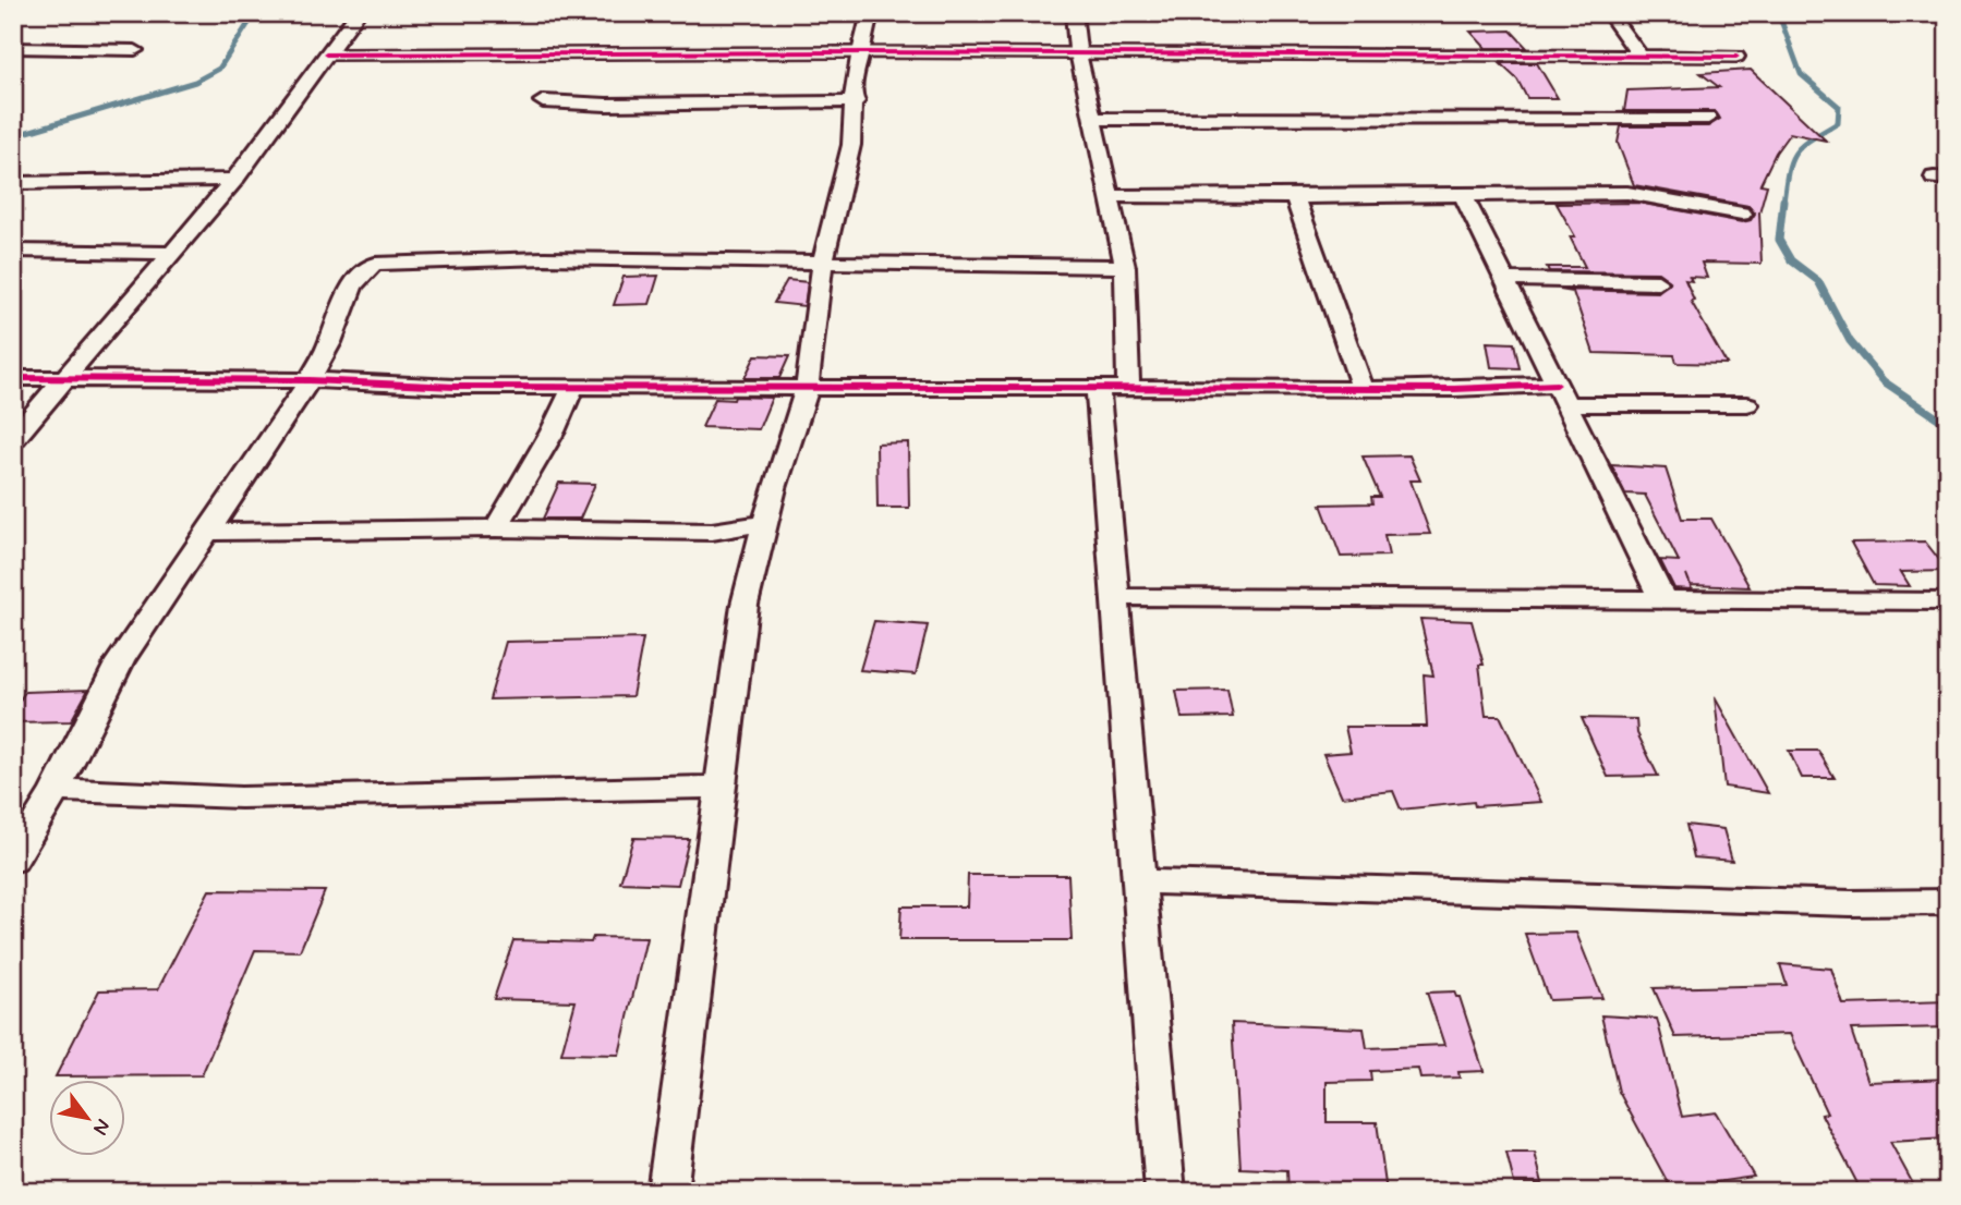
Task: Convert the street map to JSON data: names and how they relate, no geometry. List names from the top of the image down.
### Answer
{
  "north": "bottom right"
}
